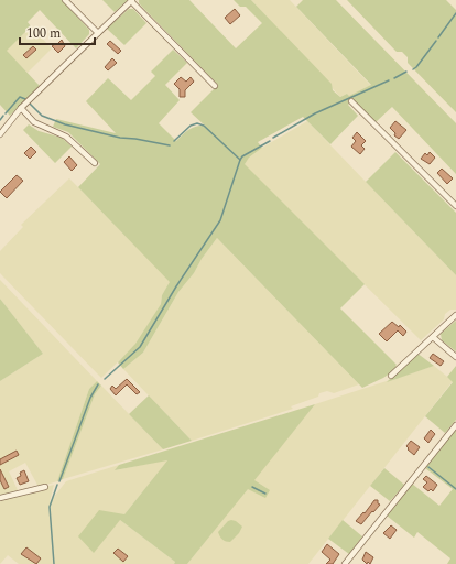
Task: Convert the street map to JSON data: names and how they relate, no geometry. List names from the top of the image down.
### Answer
{
  "scale_bar": "100 m"
}
